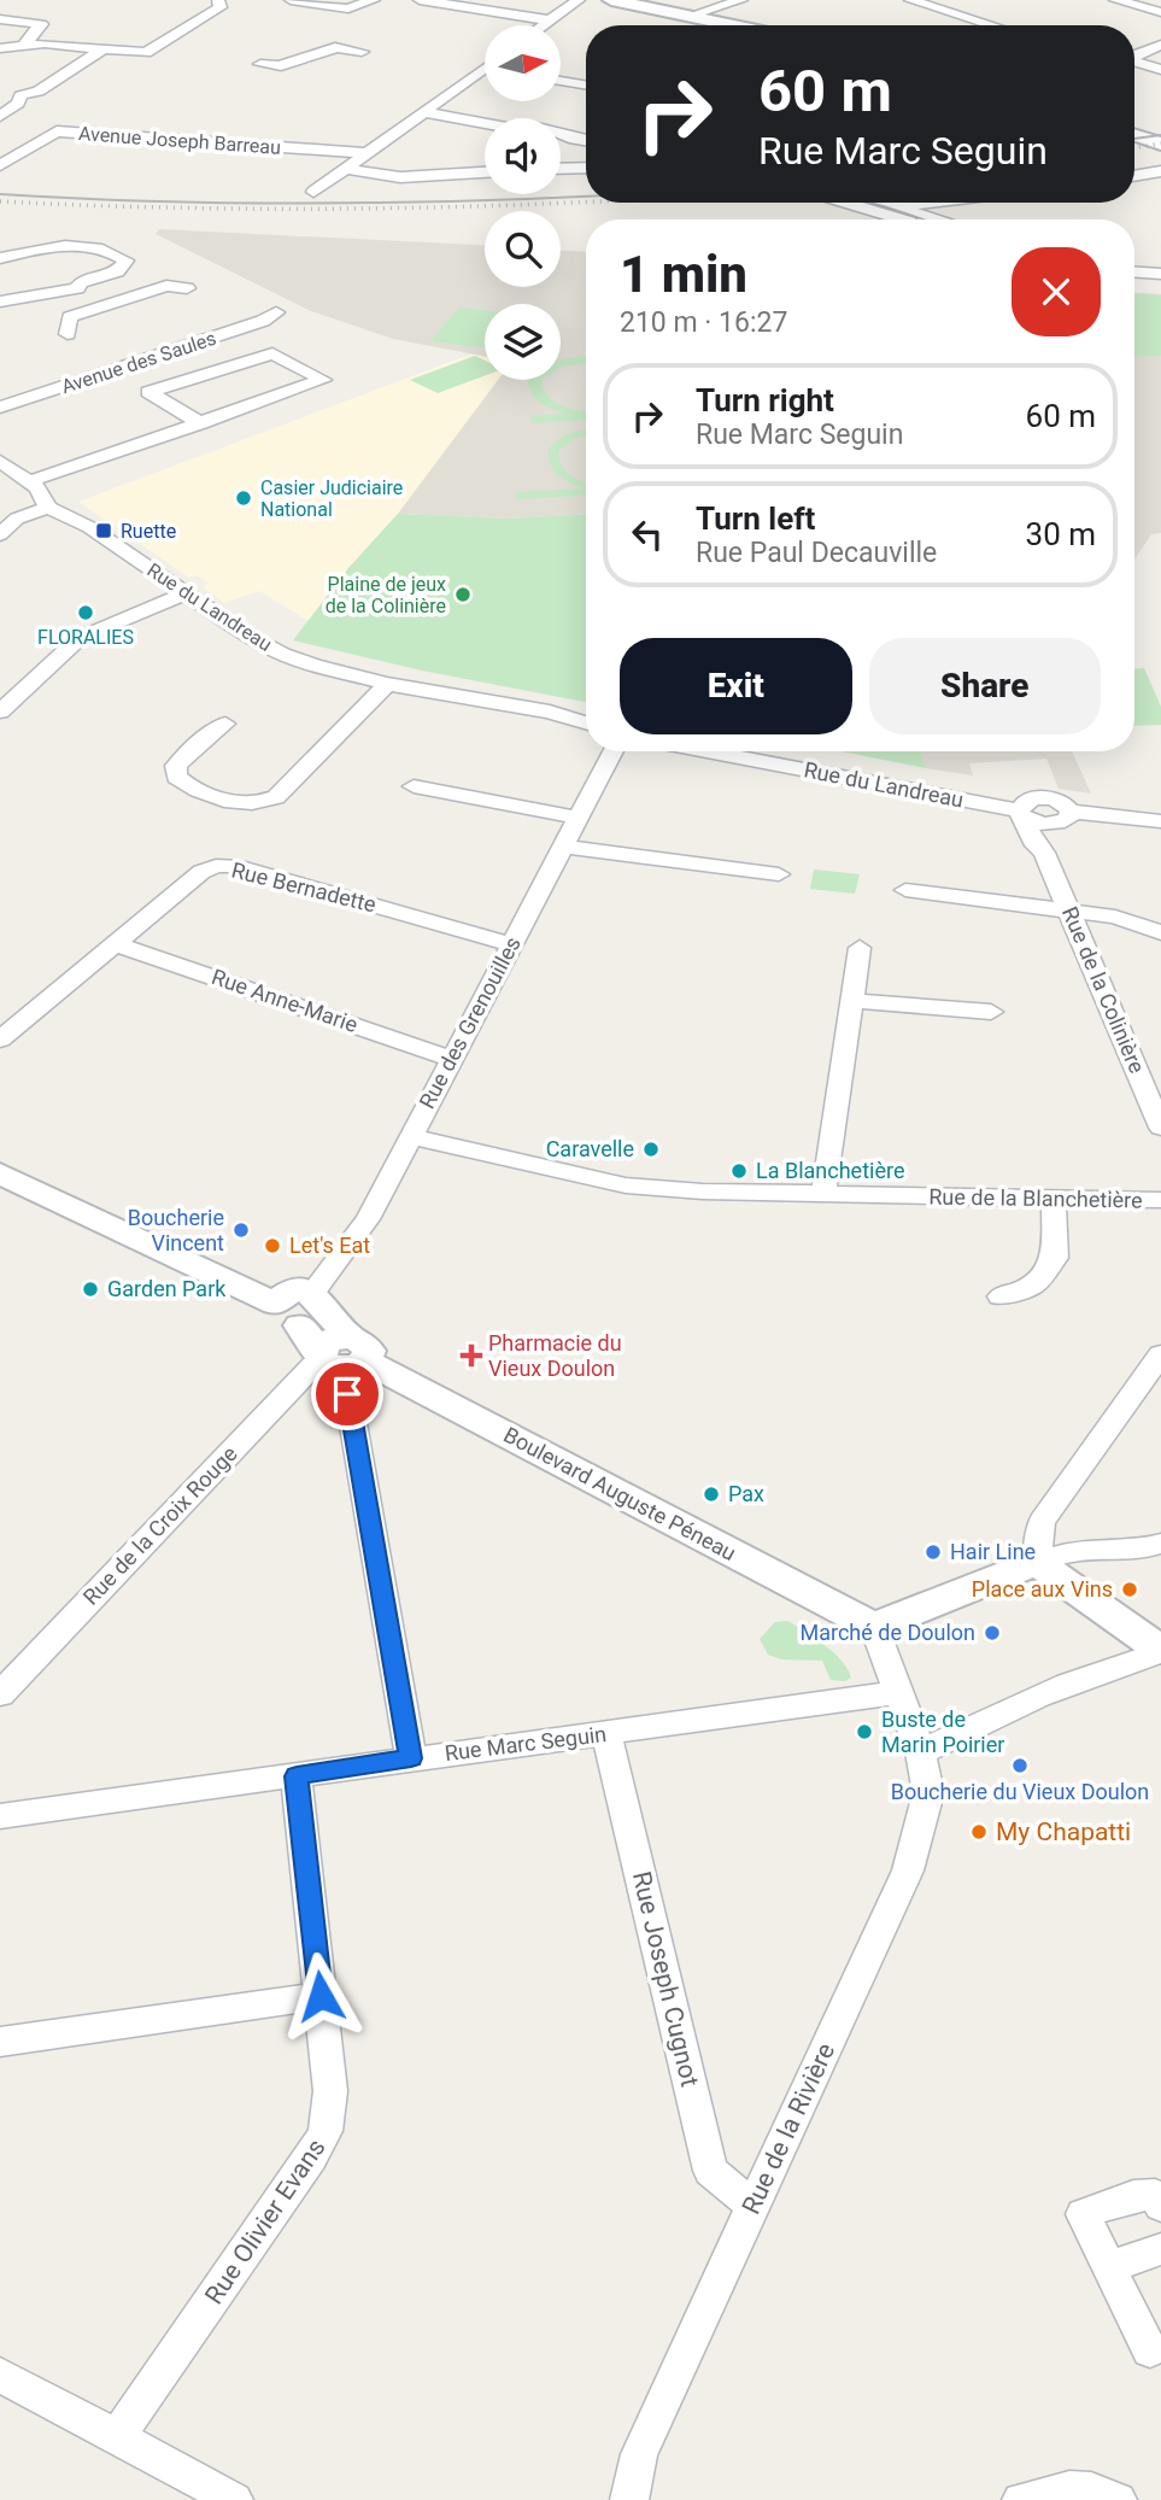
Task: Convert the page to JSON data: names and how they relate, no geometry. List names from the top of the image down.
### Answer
{
  "streets": {
    "street": [
      "Avenue Joseph Barreau",
      "Avenue des Saules",
      "Rue du Landreau",
      "Rue Bernadette",
      "Rue de la Colinière",
      "Rue Anne-Marie",
      "Rue des Grenouilles",
      "Rue de la Blanchetière",
      "Boulevard Auguste Péneau",
      "Rue de la Croix Rouge",
      "Rue Marc Seguin",
      "Rue Joseph Cugnot",
      "Rue de la Rivière",
      "Rue Olivier Evans"
    ]
  },
  "crossings": [
    ["Rue du Landreau", "Rue de la Colinière"],
    ["Rue Bernadette", "Rue Anne-Marie"],
    ["Rue Bernadette", "Rue des Grenouilles"],
    ["Rue Anne-Marie", "Rue des Grenouilles"],
    ["Rue des Grenouilles", "Rue de la Blanchetière"],
    ["Rue des Grenouilles", "Boulevard Auguste Péneau"],
    ["Boulevard Auguste Péneau", "Rue de la Croix Rouge"],
    ["Boulevard Auguste Péneau", "Rue de la Rivière"],
    ["Rue Marc Seguin", "Rue Joseph Cugnot"],
    ["Rue Marc Seguin", "Rue de la Rivière"],
    ["Rue Marc Seguin", "Rue Olivier Evans"],
    ["Rue Joseph Cugnot", "Rue de la Rivière"]
  ],
  "places": {
    "other": [
      "Casier Judiciaire National",
      "Plaine de jeux de la Colinière",
      "FLORALIES",
      "Caravelle",
      "La Blanchetière",
      "Boucherie Vincent",
      "Let's Eat",
      "Garden Park",
      "Pax",
      "Hair Line",
      "Place aux Vins",
      "Marché de Doulon",
      "Buste de Marin Poirier",
      "Boucherie du Vieux Doulon",
      "My Chapatti"
    ],
    "transit": ["Ruette"],
    "health": ["Pharmacie du Vieux Doulon"]
  },
  "north": "right",
  "page": {
    "turn": ["60 m", "Rue Marc Seguin"],
    "heading": ["1 min", "210 m · 16:27"],
    "list": [
      {
        "name": "Turn right",
        "note": "Rue Marc Seguin",
        "value": "60 m"
      },
      {
        "name": "Turn left",
        "note": "Rue Paul Decauville",
        "value": "30 m"
      }
    ],
    "buttons": ["Exit", "Share"]
  }
}
